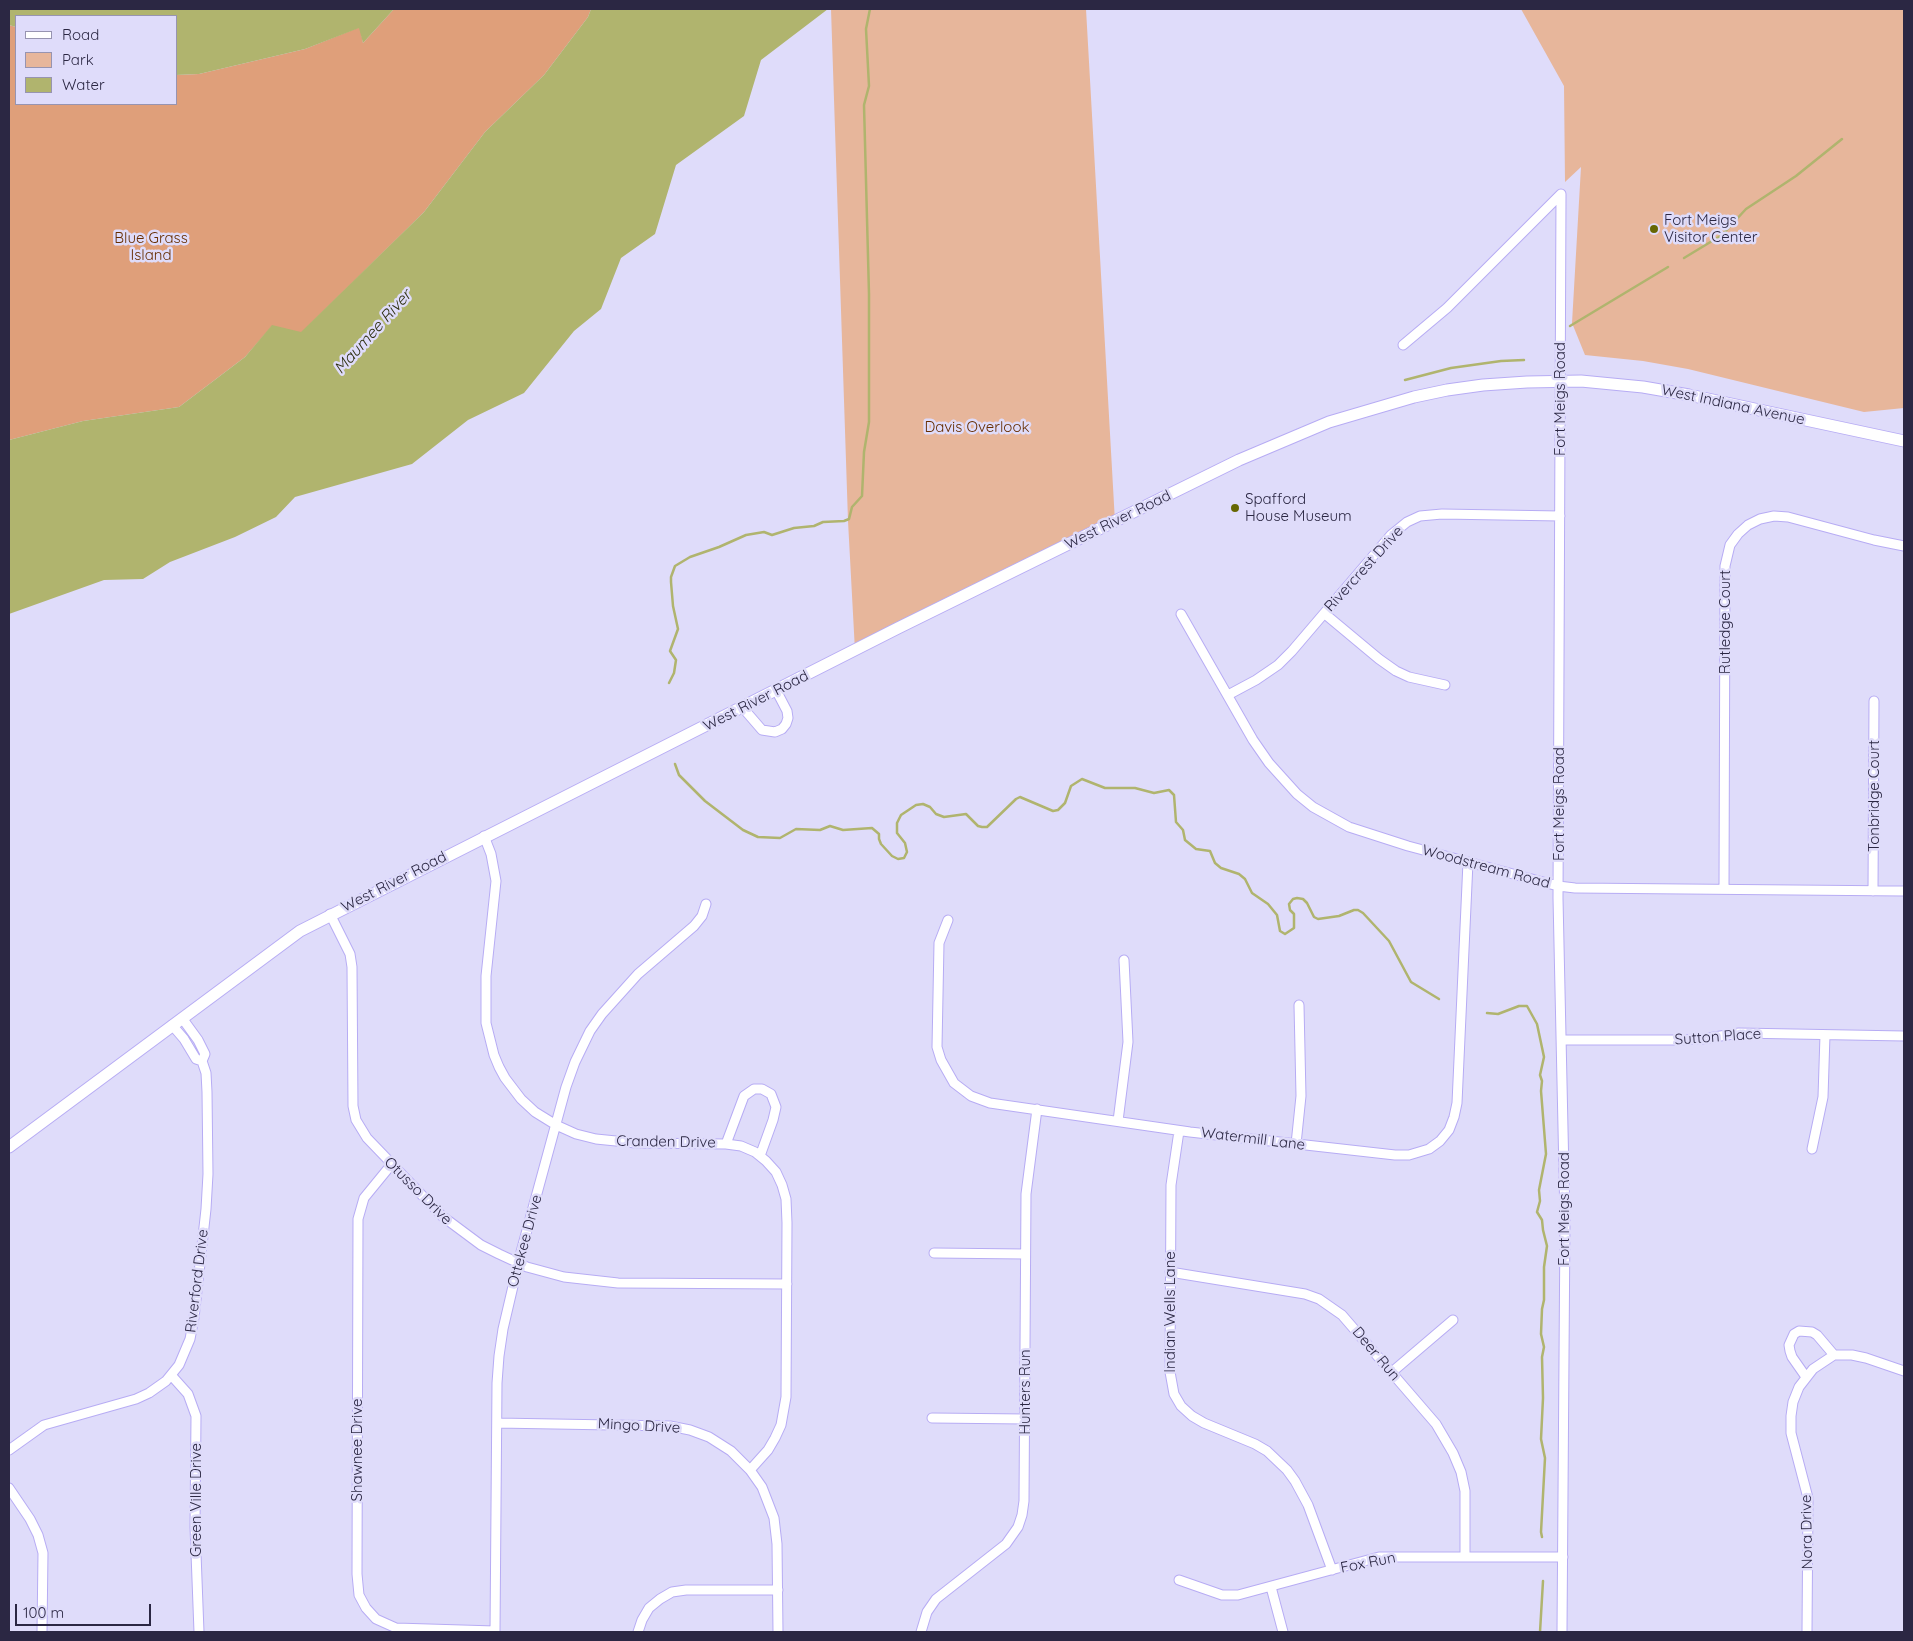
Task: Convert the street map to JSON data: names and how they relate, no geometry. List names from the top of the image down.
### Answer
{
  "streets": {
    "main road": ["West Indiana Avenue", "West River Road"],
    "street": [
      "Fort Meigs Road",
      "Rivercrest Drive",
      "Rutledge Court",
      "Tonbridge Court",
      "Woodstream Road",
      "Sutton Place",
      "Watermill Lane",
      "Cranden Drive",
      "Otusso Drive",
      "Ottekee Drive",
      "Riverford Drive",
      "Indian Wells Lane",
      "Deer Run",
      "Hunters Run",
      "Mingo Drive",
      "Shawnee Drive",
      "Green Ville Drive",
      "Nora Drive",
      "Fox Run"
    ]
  },
  "crossings": [
    ["Fort Meigs Road", "West Indiana Avenue"],
    ["Fort Meigs Road", "West River Road"],
    ["Fort Meigs Road", "Rivercrest Drive"],
    ["Fort Meigs Road", "Woodstream Road"],
    ["Fort Meigs Road", "Sutton Place"],
    ["Fort Meigs Road", "Fox Run"],
    ["West Indiana Avenue", "West River Road"],
    ["West River Road", "Cranden Drive"],
    ["West River Road", "Otusso Drive"],
    ["West River Road", "Riverford Drive"],
    ["Rivercrest Drive", "Woodstream Road"],
    ["Rutledge Court", "Woodstream Road"],
    ["Tonbridge Court", "Woodstream Road"],
    ["Woodstream Road", "Watermill Lane"],
    ["Watermill Lane", "Indian Wells Lane"],
    ["Watermill Lane", "Hunters Run"],
    ["Cranden Drive", "Otusso Drive"],
    ["Cranden Drive", "Ottekee Drive"],
    ["Cranden Drive", "Mingo Drive"],
    ["Otusso Drive", "Ottekee Drive"],
    ["Otusso Drive", "Shawnee Drive"],
    ["Ottekee Drive", "Mingo Drive"],
    ["Ottekee Drive", "Shawnee Drive"],
    ["Riverford Drive", "Green Ville Drive"],
    ["Indian Wells Lane", "Deer Run"],
    ["Indian Wells Lane", "Fox Run"],
    ["Deer Run", "Fox Run"]
  ],
  "water": ["Maumee River"],
  "parks": ["Blue Grass Island", "Davis Overlook"],
  "places": ["Fort Meigs Visitor Center", "Spafford House Museum"],
  "legend": ["Road", "Park", "Water"],
  "scale_bar": "100 m"
}
